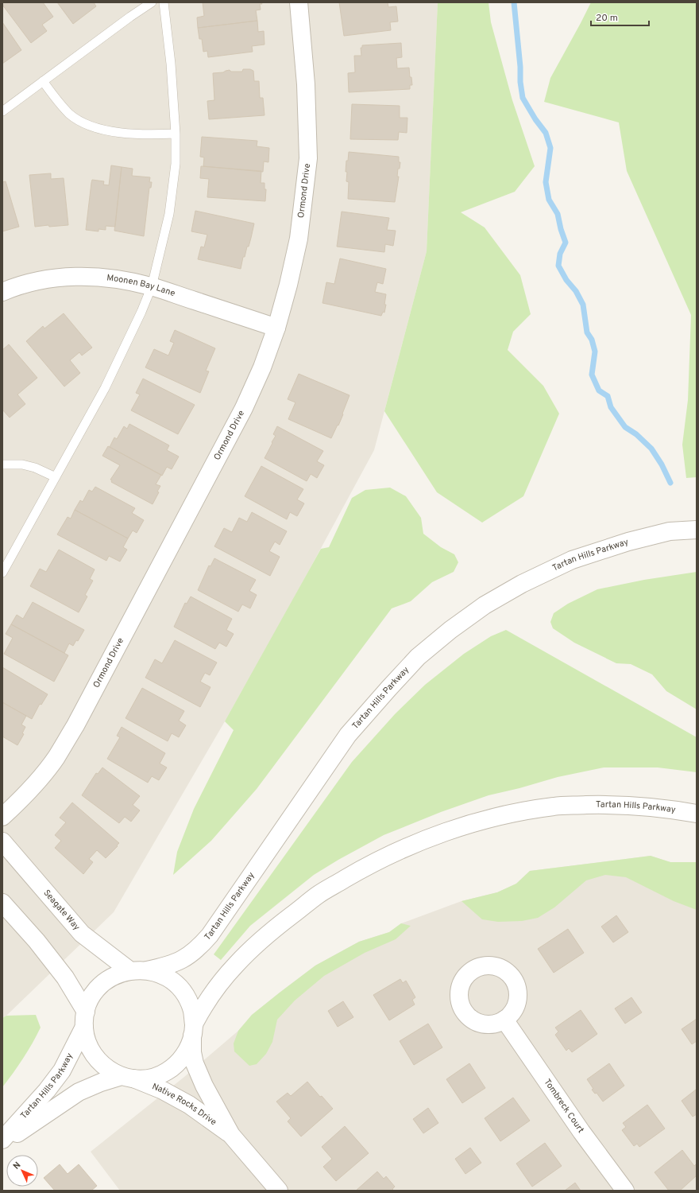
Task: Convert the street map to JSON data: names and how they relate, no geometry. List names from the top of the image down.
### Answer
{
  "streets": {
    "street": [
      "Ormond Drive",
      "Moonen Bay Lane",
      "Tartan Hills Parkway",
      "Seagate Way",
      "Native Rocks Drive",
      "Tombreck Court"
    ]
  },
  "crossings": [
    ["Ormond Drive", "Moonen Bay Lane"],
    ["Tartan Hills Parkway", "Seagate Way"],
    ["Tartan Hills Parkway", "Native Rocks Drive"],
    ["Seagate Way", "Native Rocks Drive"]
  ],
  "scale_bar": "20 m",
  "north": "top left"
}
